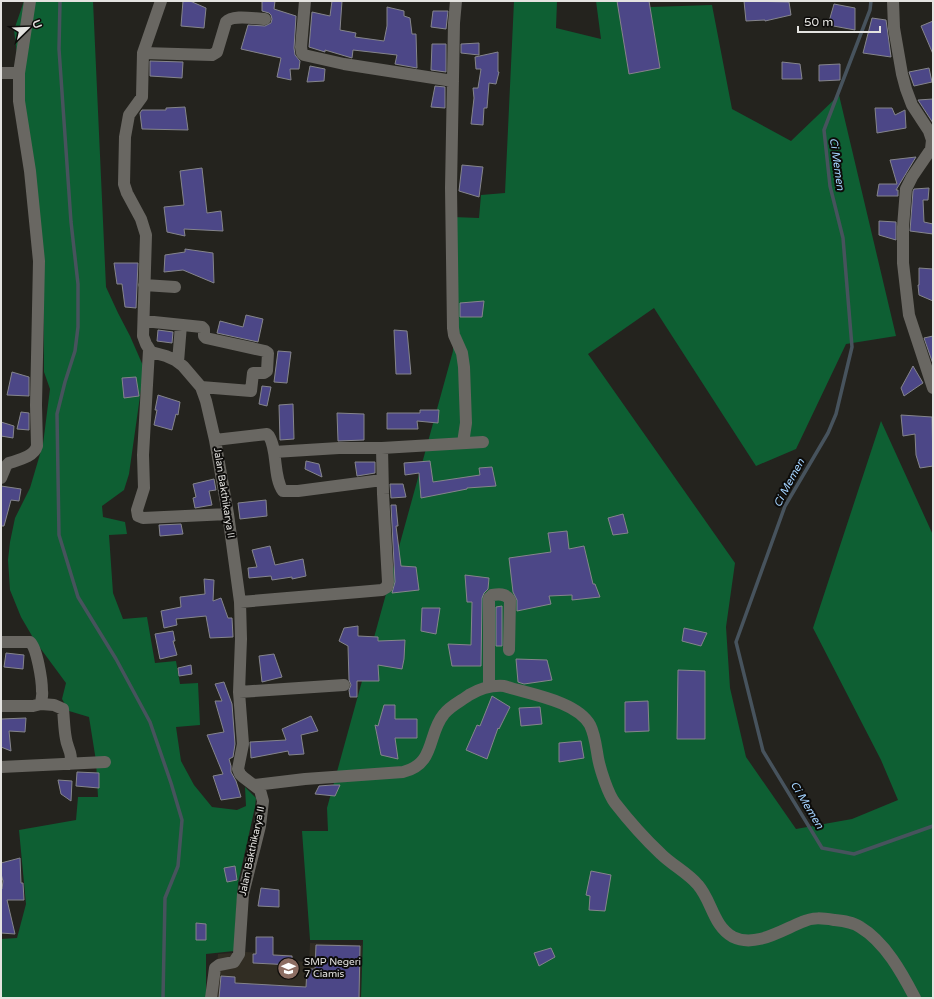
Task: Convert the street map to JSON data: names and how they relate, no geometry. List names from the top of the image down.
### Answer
{
  "streets": {
    "street": ["Jalan Bakthikarya II"]
  },
  "water": ["Ci Memen"],
  "places": {
    "school or university": ["SMP Negeri 7 Ciamis"]
  },
  "scale_bar": "50 m",
  "north": "top right"
}
